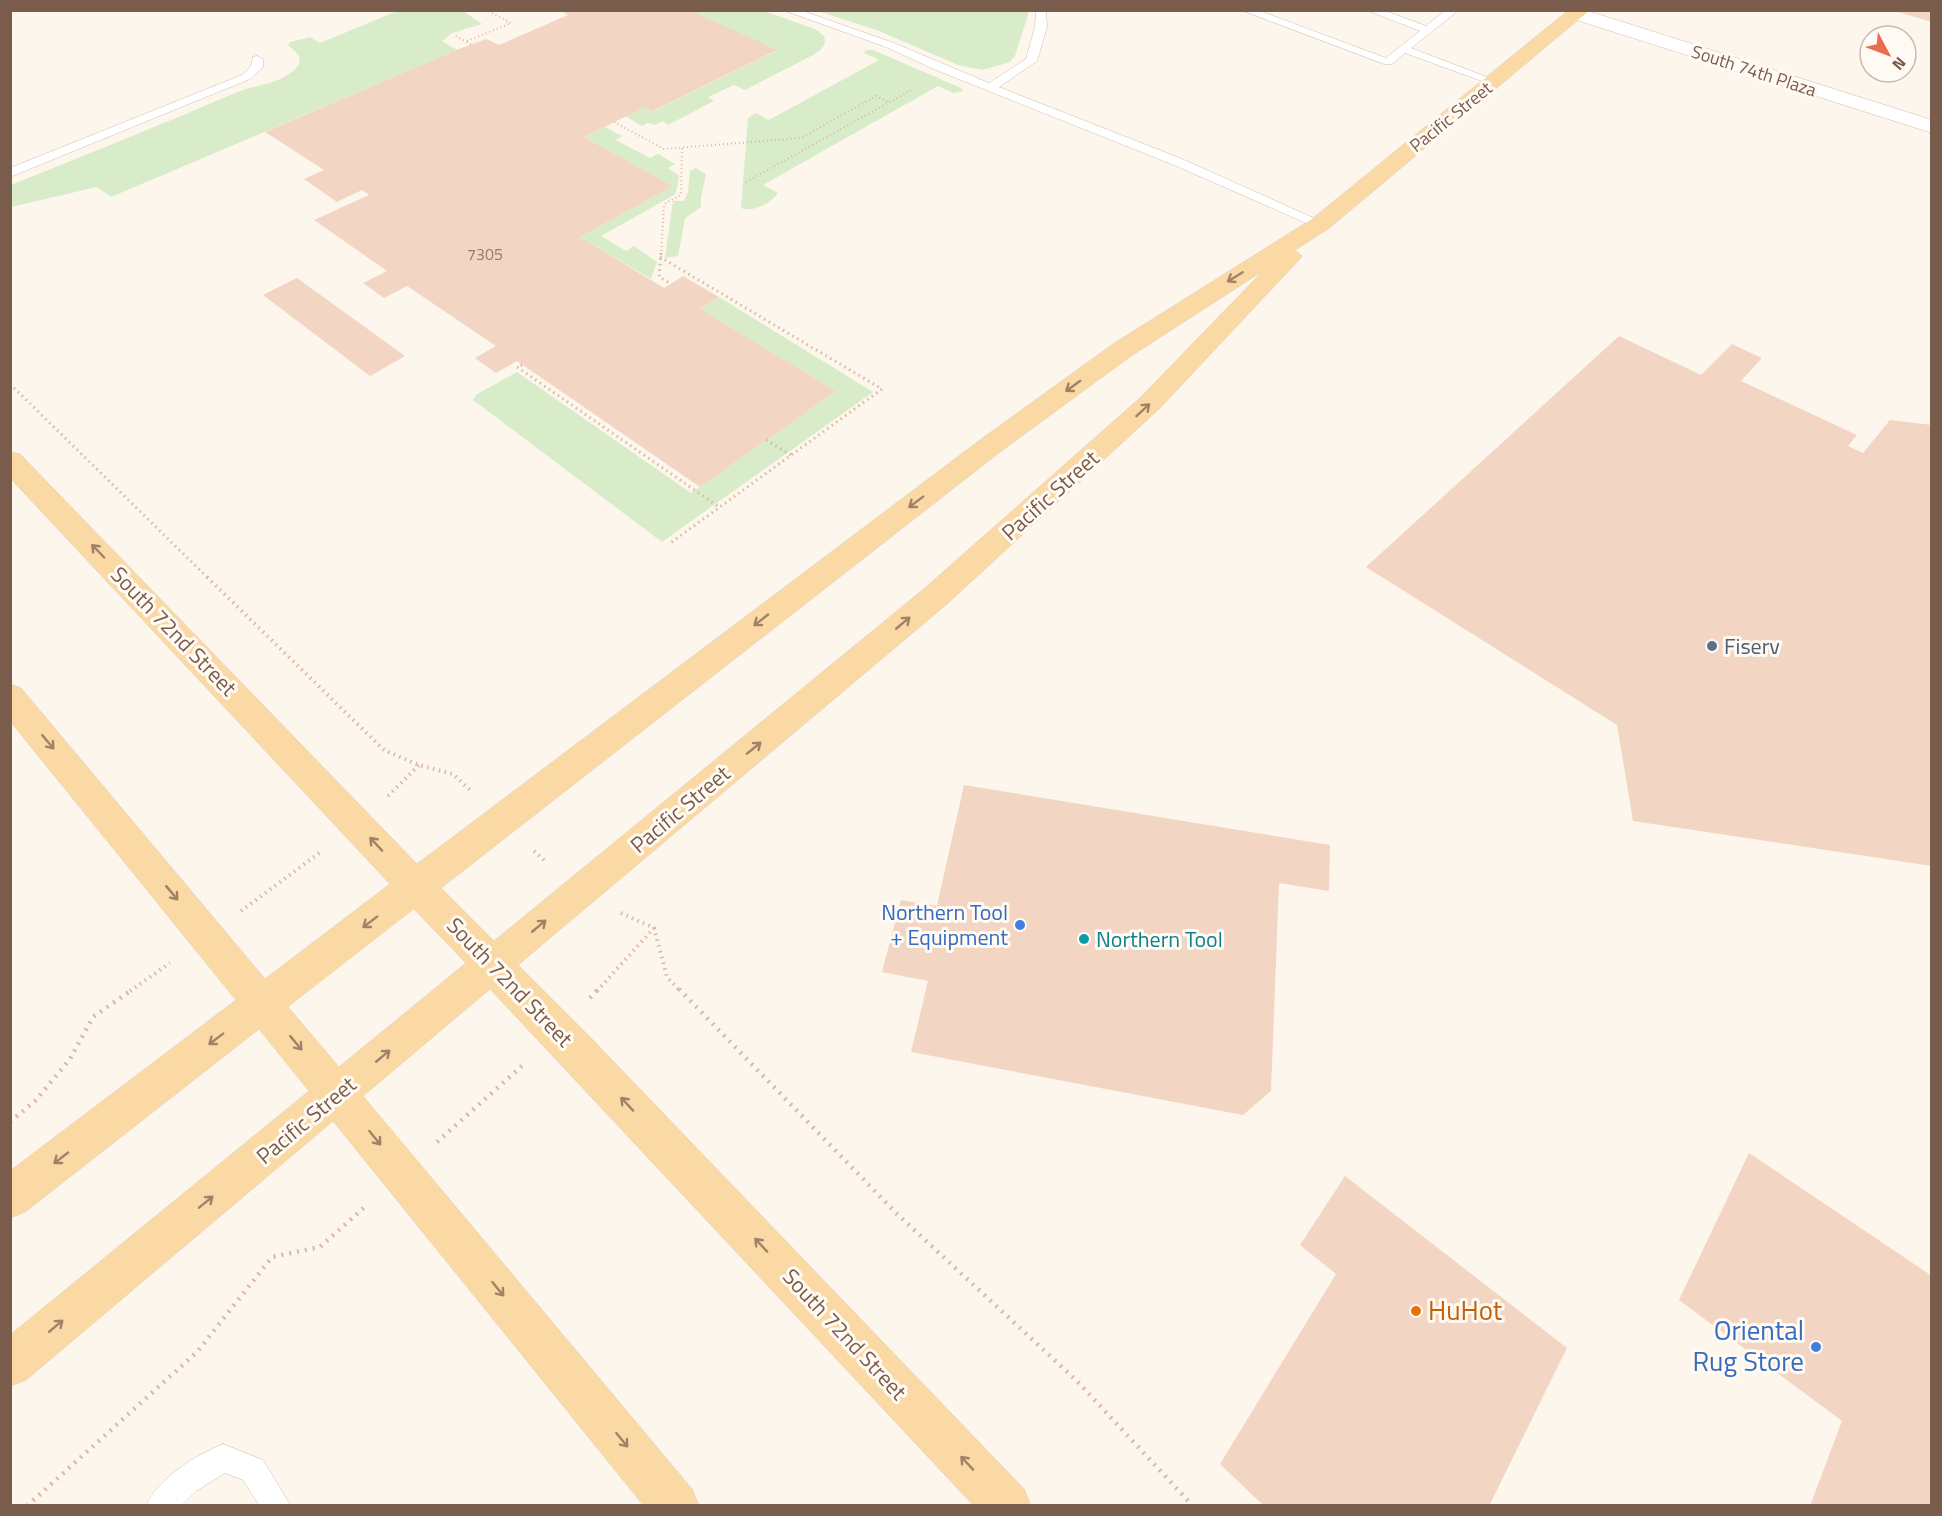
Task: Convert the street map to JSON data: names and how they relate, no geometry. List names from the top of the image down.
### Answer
{
  "streets": {
    "main road": ["Pacific Street", "South 72nd Street"],
    "street": ["South 74th Plaza"]
  },
  "crossings": [
    ["South 74th Plaza", "Pacific Street"],
    ["Pacific Street", "South 72nd Street"]
  ],
  "places": [
    "Fiserv",
    "Northern Tool + Equipment",
    "Northern Tool",
    "HuHot",
    "Oriental Rug Store"
  ],
  "house_numbers": ["7305"],
  "north": "bottom right"
}
